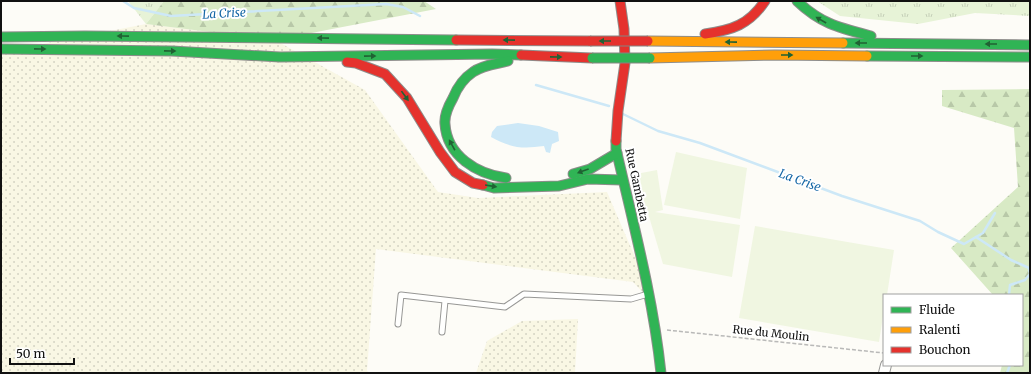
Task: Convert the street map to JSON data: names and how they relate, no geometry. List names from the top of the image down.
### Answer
{
  "streets": {
    "main road": ["Rue Gambetta"],
    "path": ["Rue du Moulin"]
  },
  "crossings": [
    ["Rue Gambetta", "Rue du Moulin"]
  ],
  "water": ["La Crise"],
  "legend": ["Fluide", "Ralenti", "Bouchon"],
  "scale_bar": "50 m"
}
